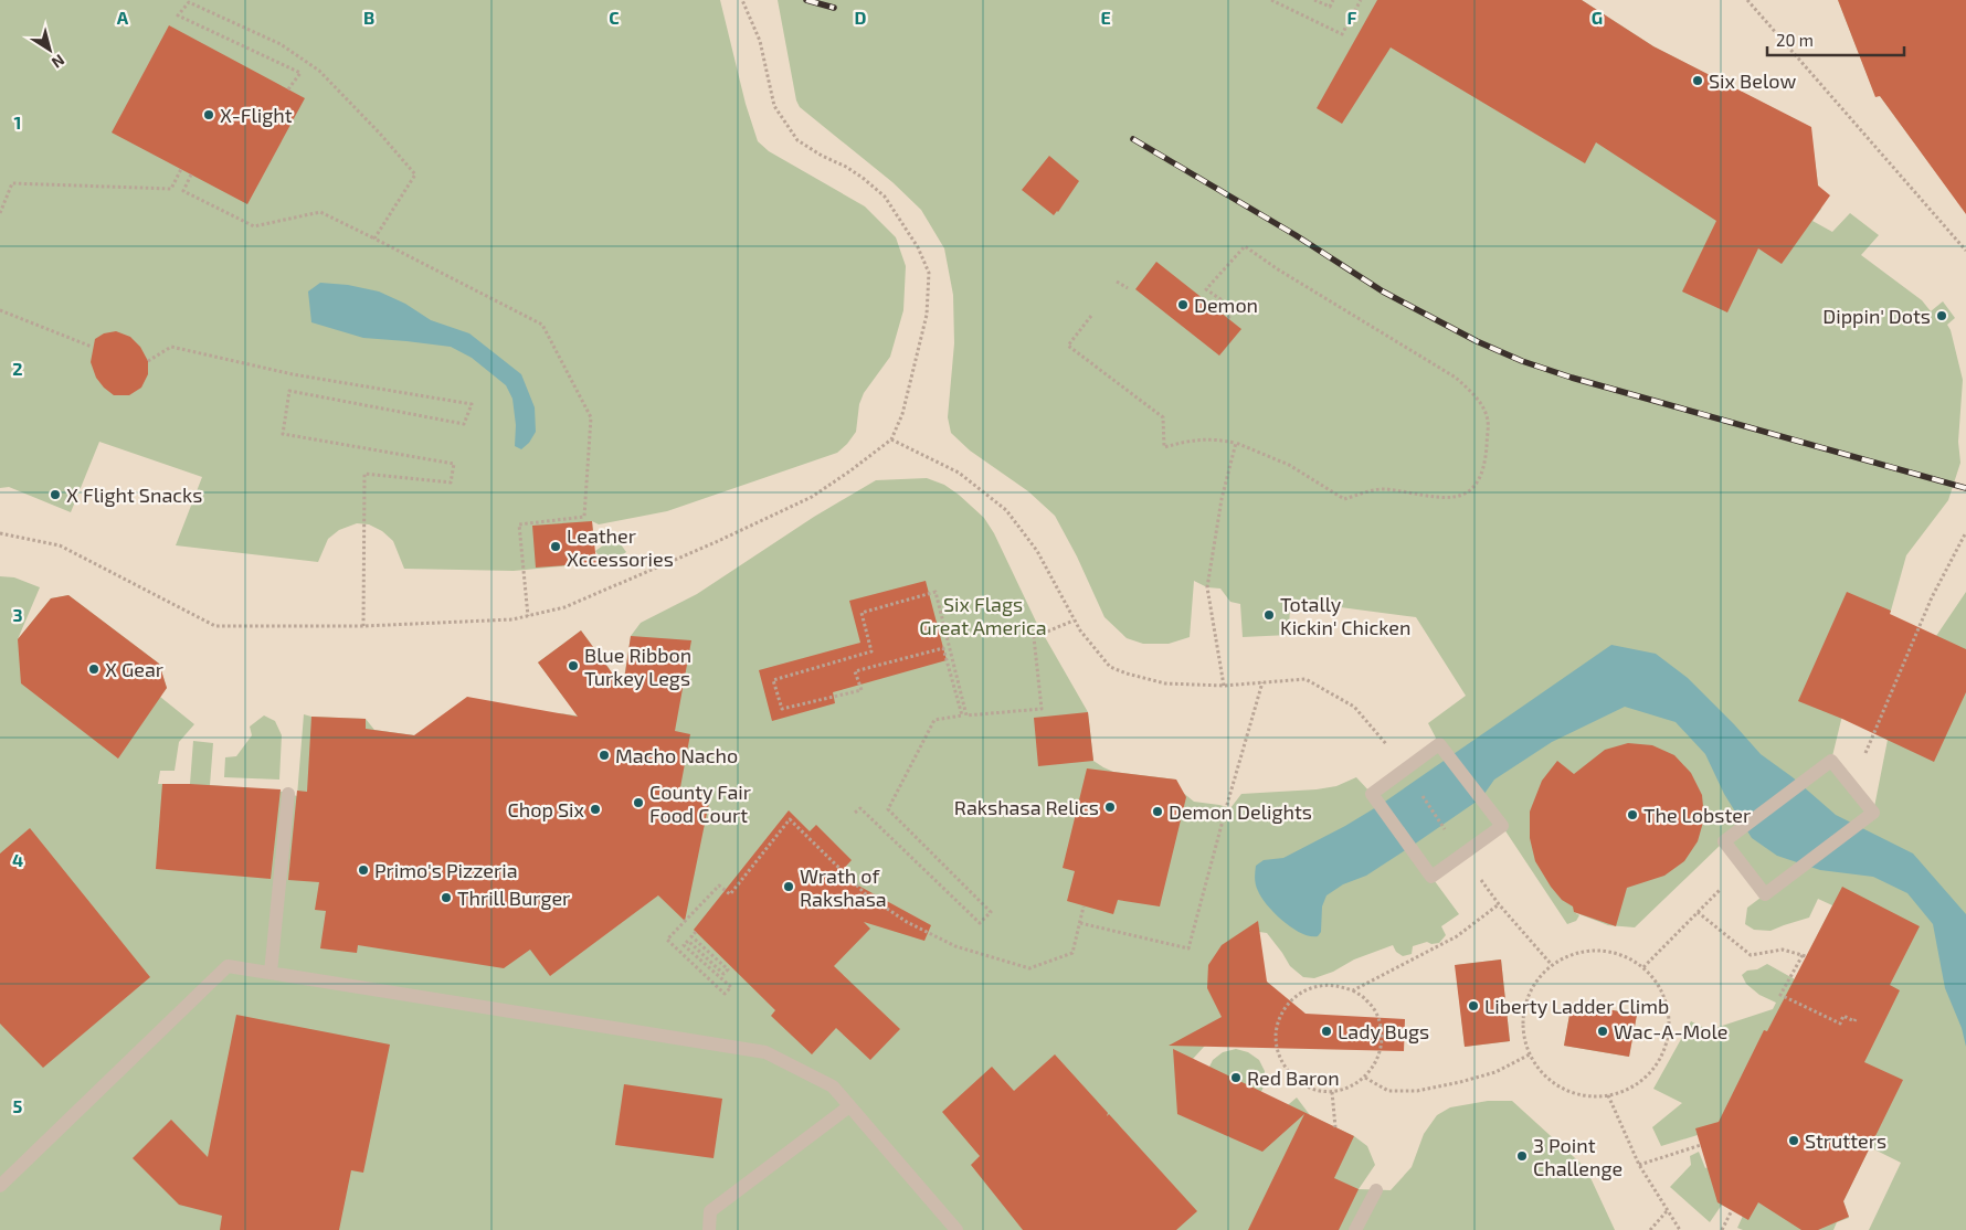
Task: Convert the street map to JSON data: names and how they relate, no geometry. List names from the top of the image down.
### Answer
{
  "parks": ["Six Flags Great America"],
  "places": [
    "Six Below",
    "X-Flight",
    "Demon",
    "Dippin' Dots",
    "X Flight Snacks",
    "Leather Xccessories",
    "Totally Kickin' Chicken",
    "Blue Ribbon Turkey Legs",
    "X Gear",
    "Macho Nacho",
    "County Fair Food Court",
    "Rakshasa Relics",
    "Chop Six",
    "Demon Delights",
    "The Lobster",
    "Primo's Pizzeria",
    "Wrath of Rakshasa",
    "Thrill Burger",
    "Liberty Ladder Climb",
    "Lady Bugs",
    "Wac-A-Mole",
    "Red Baron",
    "Strutters",
    "3 Point Challenge"
  ],
  "scale_bar": "20 m",
  "north": "bottom right",
  "grid": {
    "columns": [
      "A",
      "B",
      "C",
      "D",
      "E",
      "F",
      "G"
    ],
    "rows": [
      "1",
      "2",
      "3",
      "4",
      "5"
    ]
  }
}
